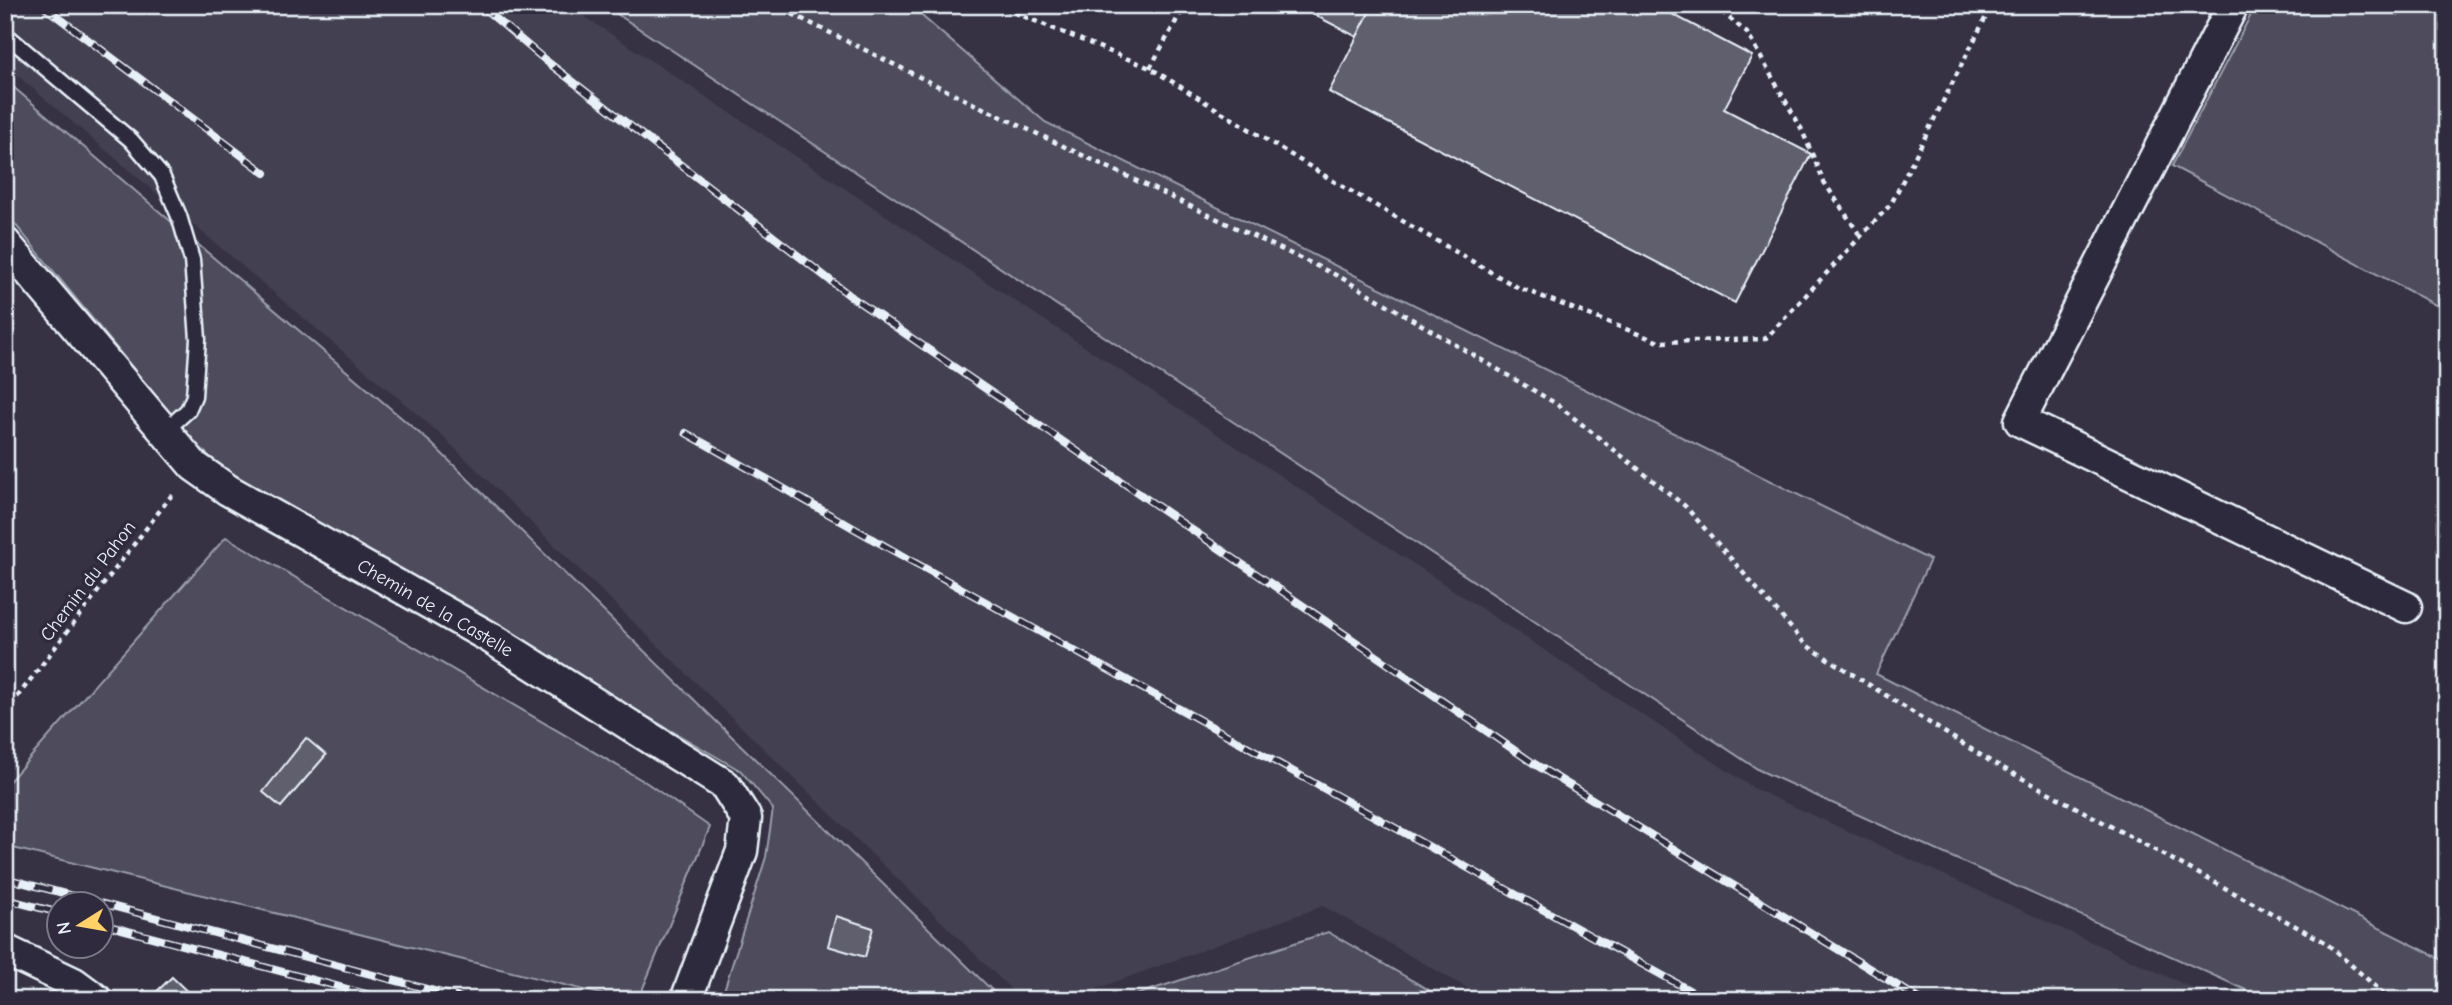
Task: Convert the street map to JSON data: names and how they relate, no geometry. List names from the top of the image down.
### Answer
{
  "streets": {
    "street": ["Chemin de la Castelle"],
    "path": ["Chemin du Pahon"]
  },
  "crossings": [
    ["Chemin du Pahon", "Chemin de la Castelle"]
  ],
  "north": "left"
}
